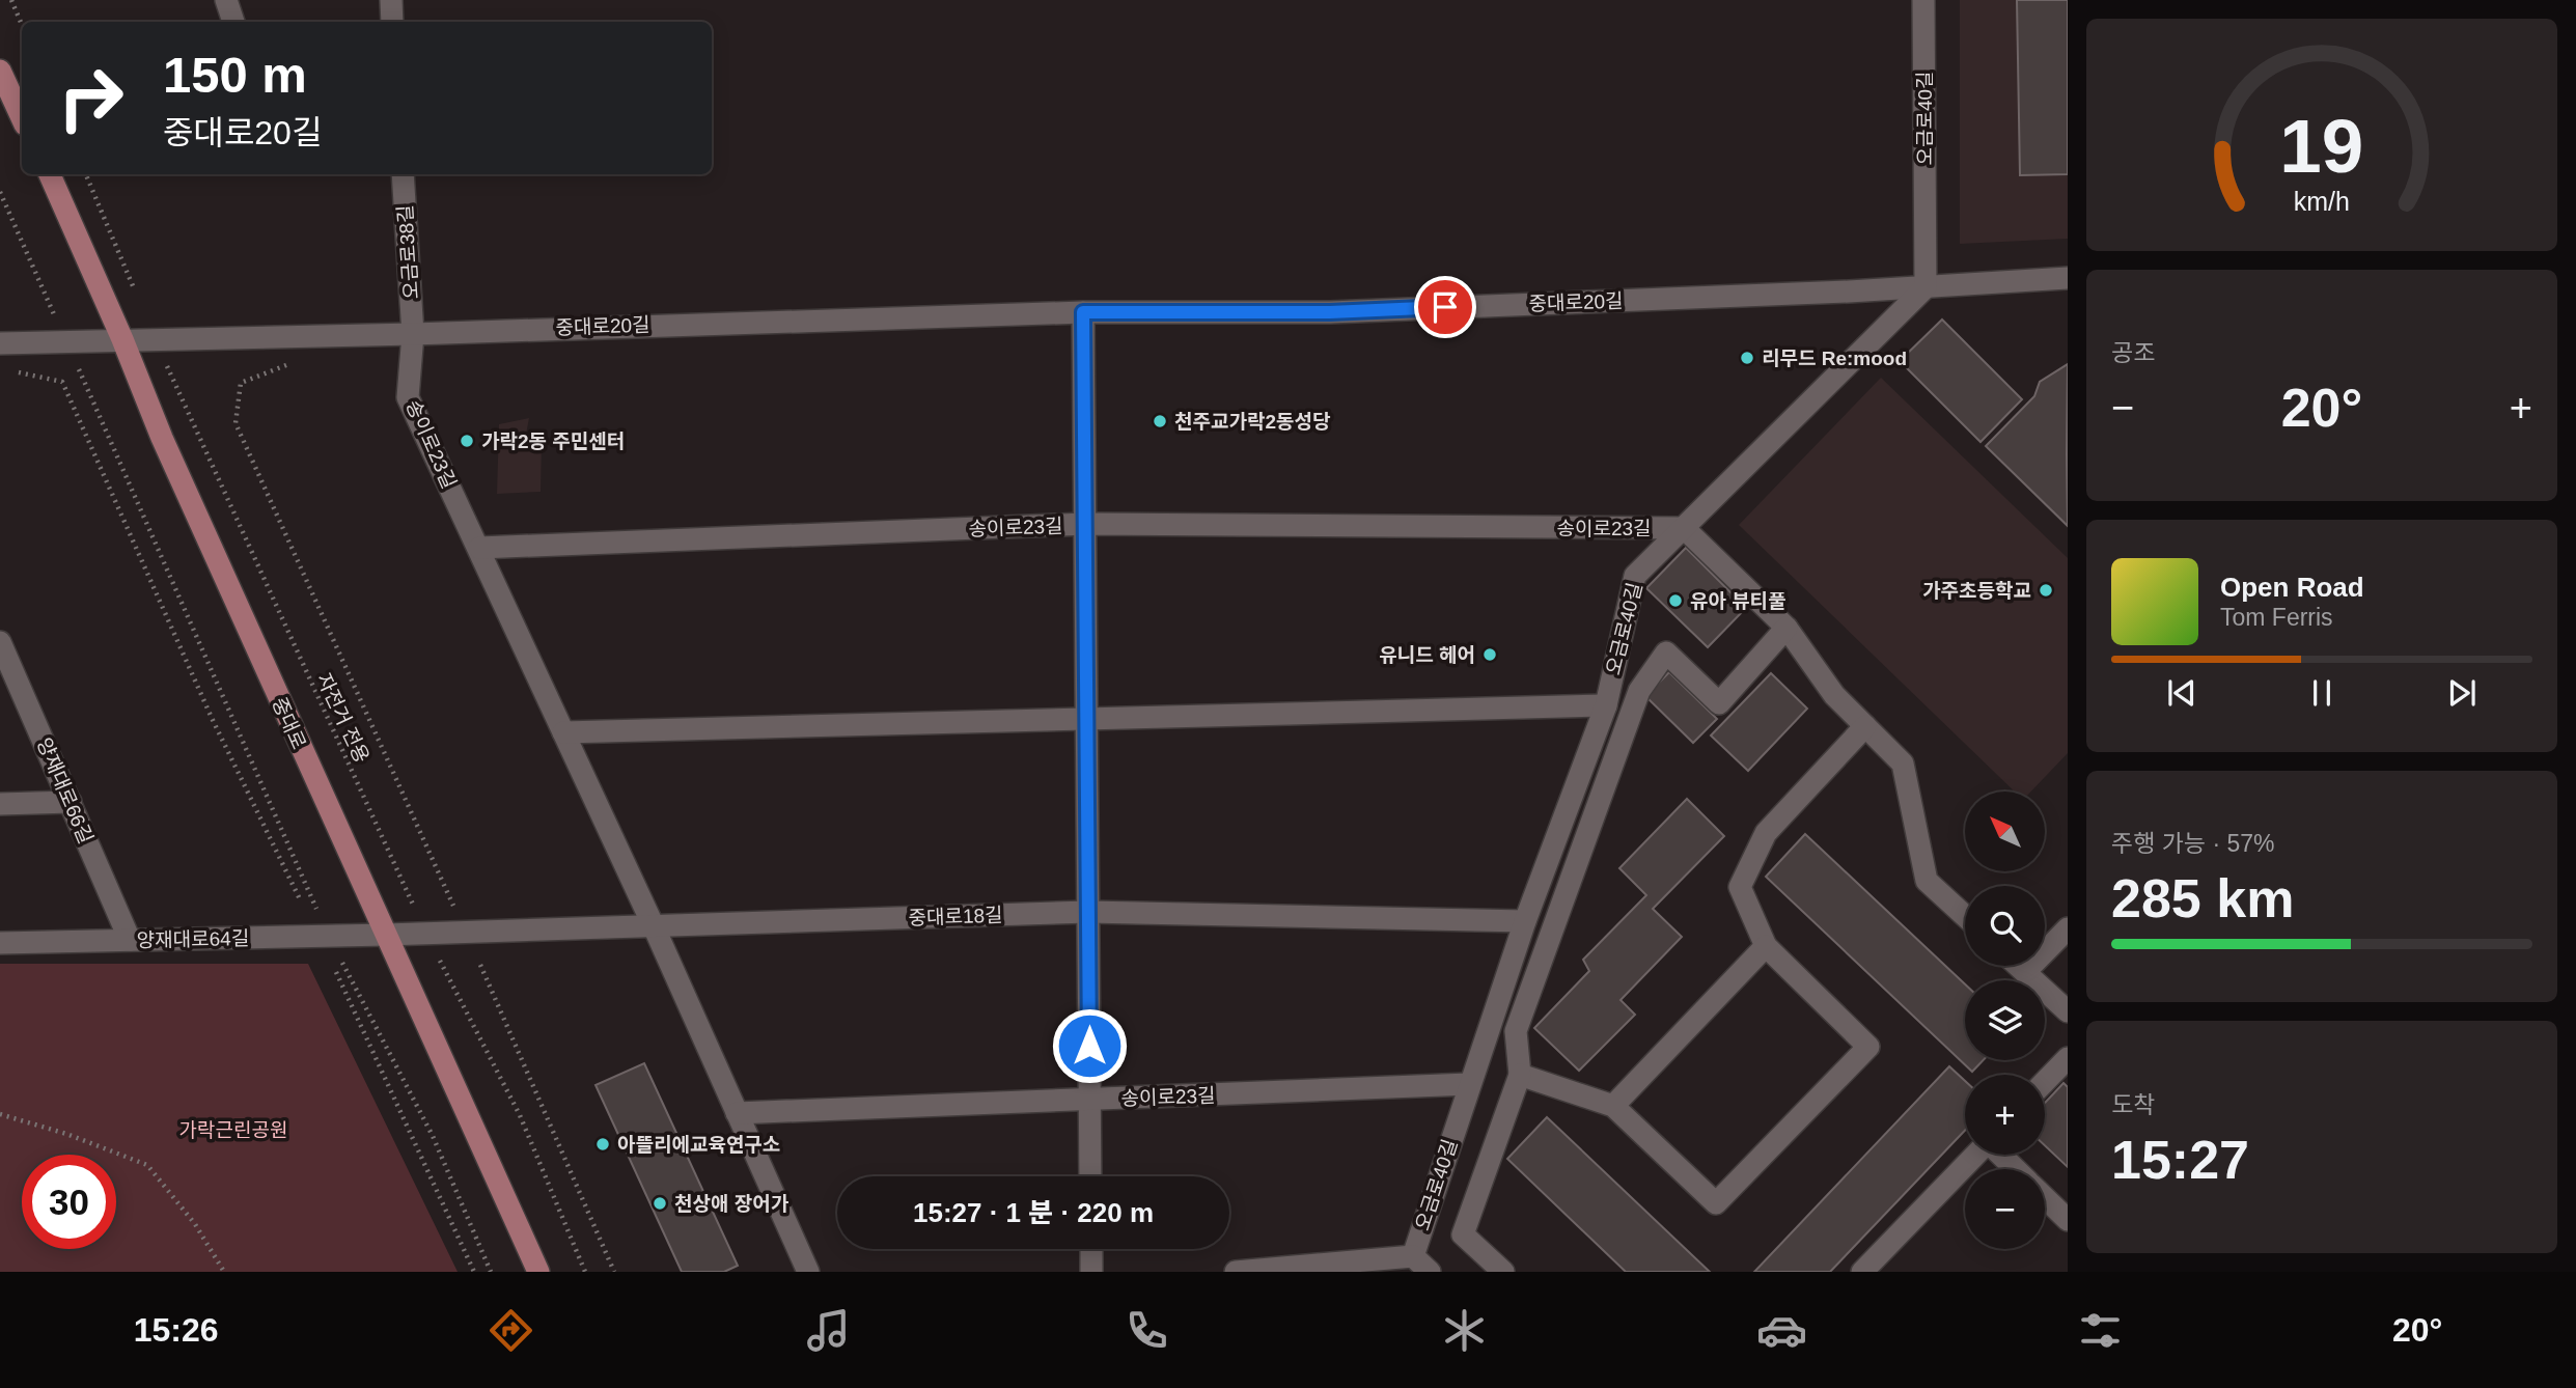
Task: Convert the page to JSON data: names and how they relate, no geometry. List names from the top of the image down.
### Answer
{
  "streets": {
    "main road": ["중대로"],
    "street": [
      "오금로40길",
      "오금로38길",
      "중대로20길",
      "송이로23길",
      "양재대로66길",
      "중대로18길",
      "양재대로64길"
    ],
    "path": ["자전거 전용"]
  },
  "crossings": [
    ["오금로40길", "중대로20길"],
    ["오금로40길", "송이로23길"],
    ["오금로40길", "중대로18길"],
    ["오금로38길", "중대로20길"],
    ["오금로38길", "송이로23길"],
    ["중대로20길", "송이로23길"],
    ["중대로20길", "자전거 전용"],
    ["중대로20길", "중대로"],
    ["송이로23길", "중대로18길"],
    ["자전거 전용", "중대로18길"],
    ["중대로", "중대로18길"],
    ["중대로", "양재대로64길"],
    ["양재대로66길", "양재대로64길"],
    ["중대로18길", "양재대로64길"]
  ],
  "parks": ["가락근린공원"],
  "places": [
    "리무드 Re:mood",
    "천주교가락2동성당",
    "가락2동 주민센터",
    "가주초등학교",
    "유아 뷰티풀",
    "유니드 헤어",
    "아뜰리에교육연구소",
    "천상애 장어가"
  ],
  "north": "top left",
  "page": {
    "turn": ["150 m", "중대로20길"],
    "tile": [
      "공조",
      ["주행 가능 · 57%", "285 km"],
      ["도착", "15:27"]
    ],
    "heat": ["−", "20°", "+"],
    "song": ["Open Road", "Tom Ferris"],
    "map_buttons": ["+", "−"],
    "limit": "30",
    "trip": "15:27 · 1 분 · 220 m",
    "tabs": ["15:26", "20°"],
    "gauge": ["19", "km/h"]
  }
}
